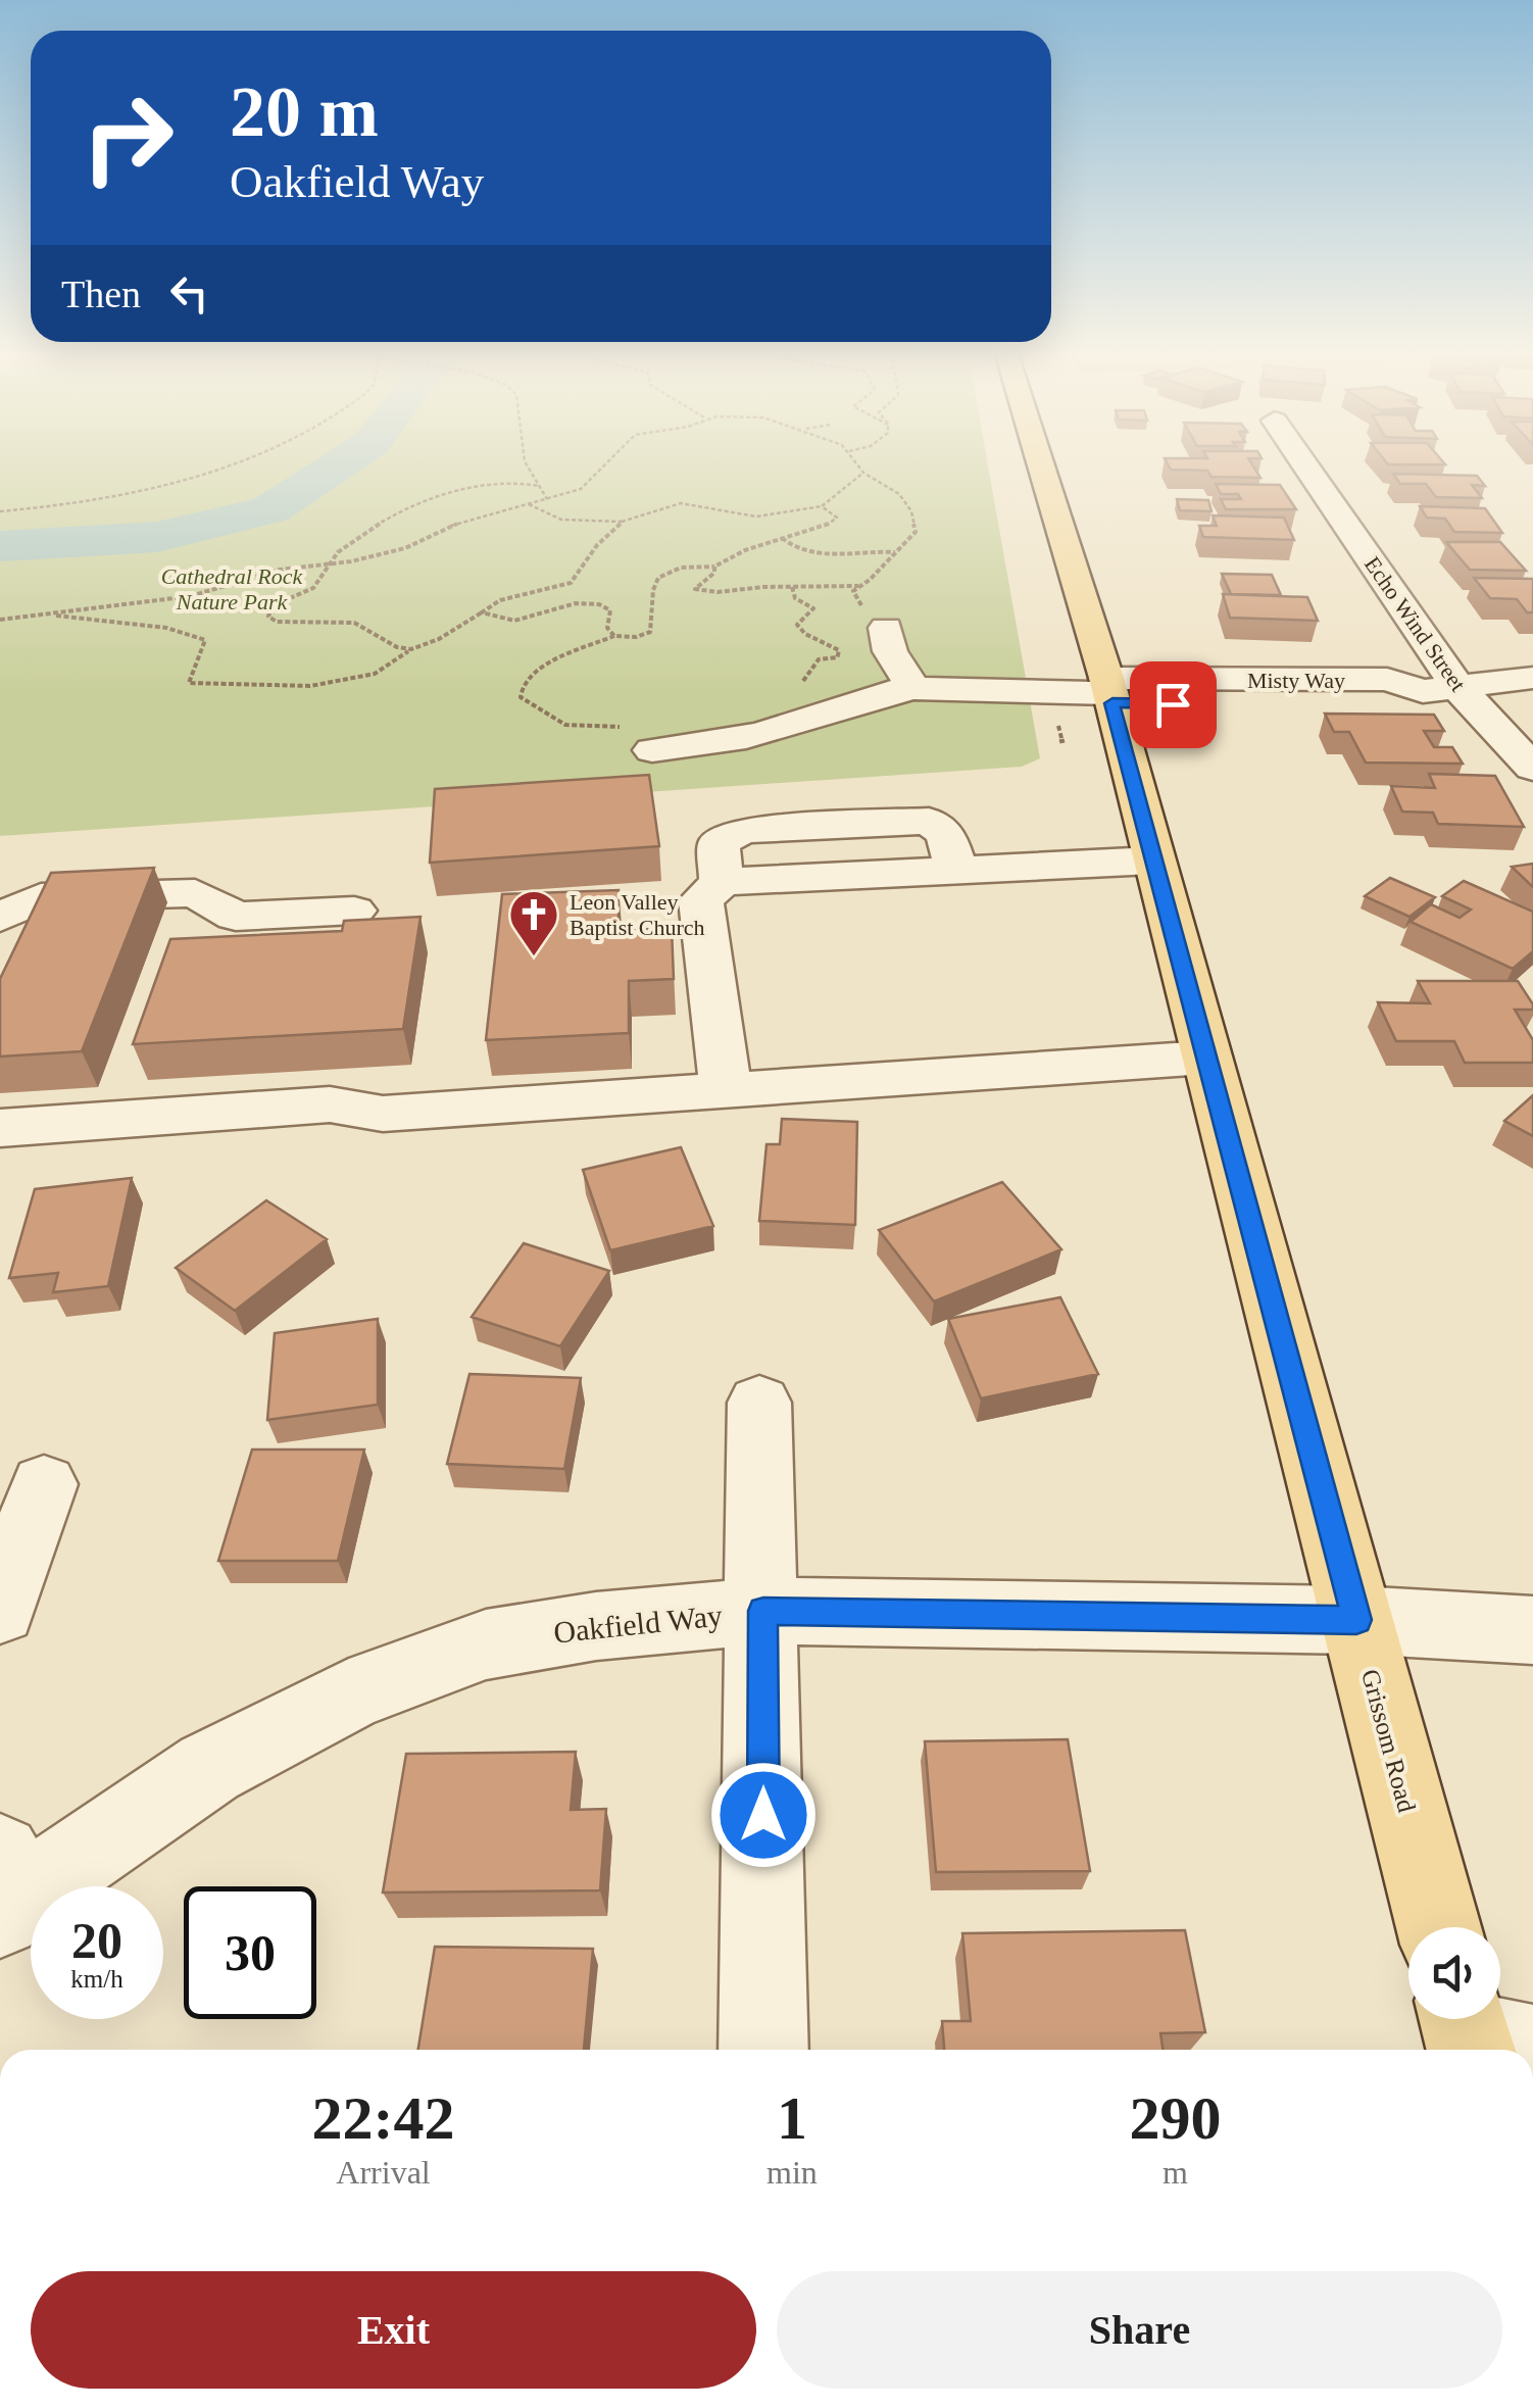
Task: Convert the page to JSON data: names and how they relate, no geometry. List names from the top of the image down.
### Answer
{
  "streets": {
    "main road": ["Grissom Road"],
    "street": ["Echo Wind Street", "Misty Way", "Oakfield Way"]
  },
  "crossings": [
    ["Echo Wind Street", "Misty Way"],
    ["Misty Way", "Grissom Road"],
    ["Oakfield Way", "Grissom Road"]
  ],
  "parks": ["Cathedral Rock Nature Park"],
  "places": {
    "church": ["Leon Valley Baptist Church"]
  },
  "page": {
    "turn": ["20 m", "Oakfield Way"],
    "then": "Then",
    "speed": "20 km/h",
    "limit": "30",
    "eta": [
      "22:42",
      "Arrival",
      "1",
      "min",
      "290",
      "m"
    ],
    "buttons": ["Exit", "Share"]
  }
}
